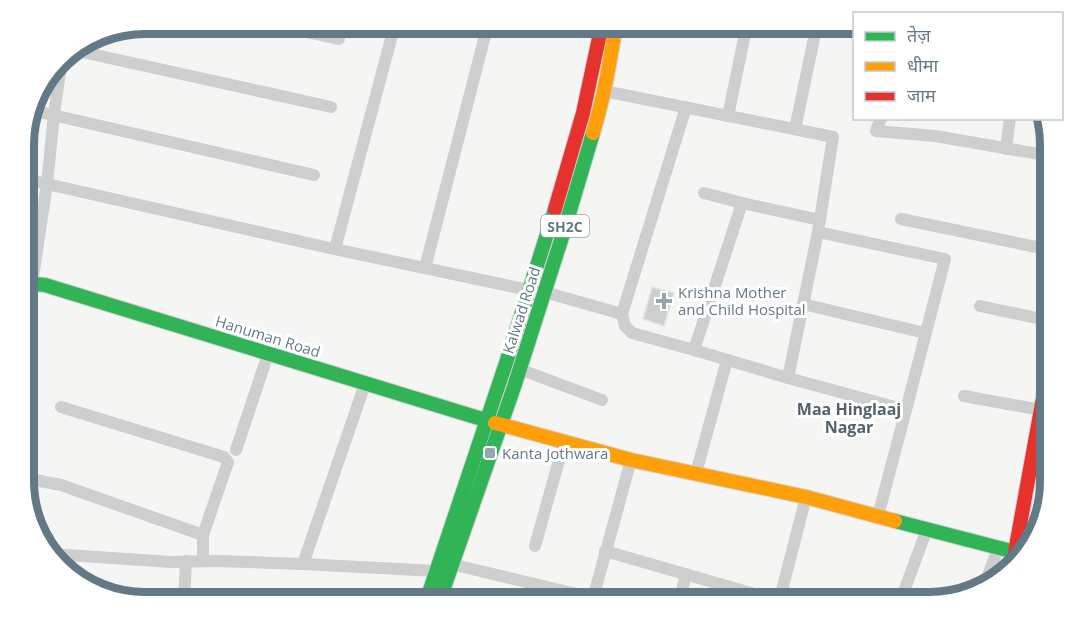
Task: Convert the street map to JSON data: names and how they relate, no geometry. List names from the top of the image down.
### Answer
{
  "streets": {
    "main road": ["SH2C", "Kalwad Road", "Hanuman Road"]
  },
  "crossings": [
    ["Kalwad Road", "Hanuman Road"]
  ],
  "districts": ["Maa Hinglaaj Nagar"],
  "places": {
    "health": ["Krishna Mother and Child Hospital"],
    "transit": ["Kanta Jothwara"]
  },
  "legend": ["तेज़", "धीमा", "जाम"]
}
